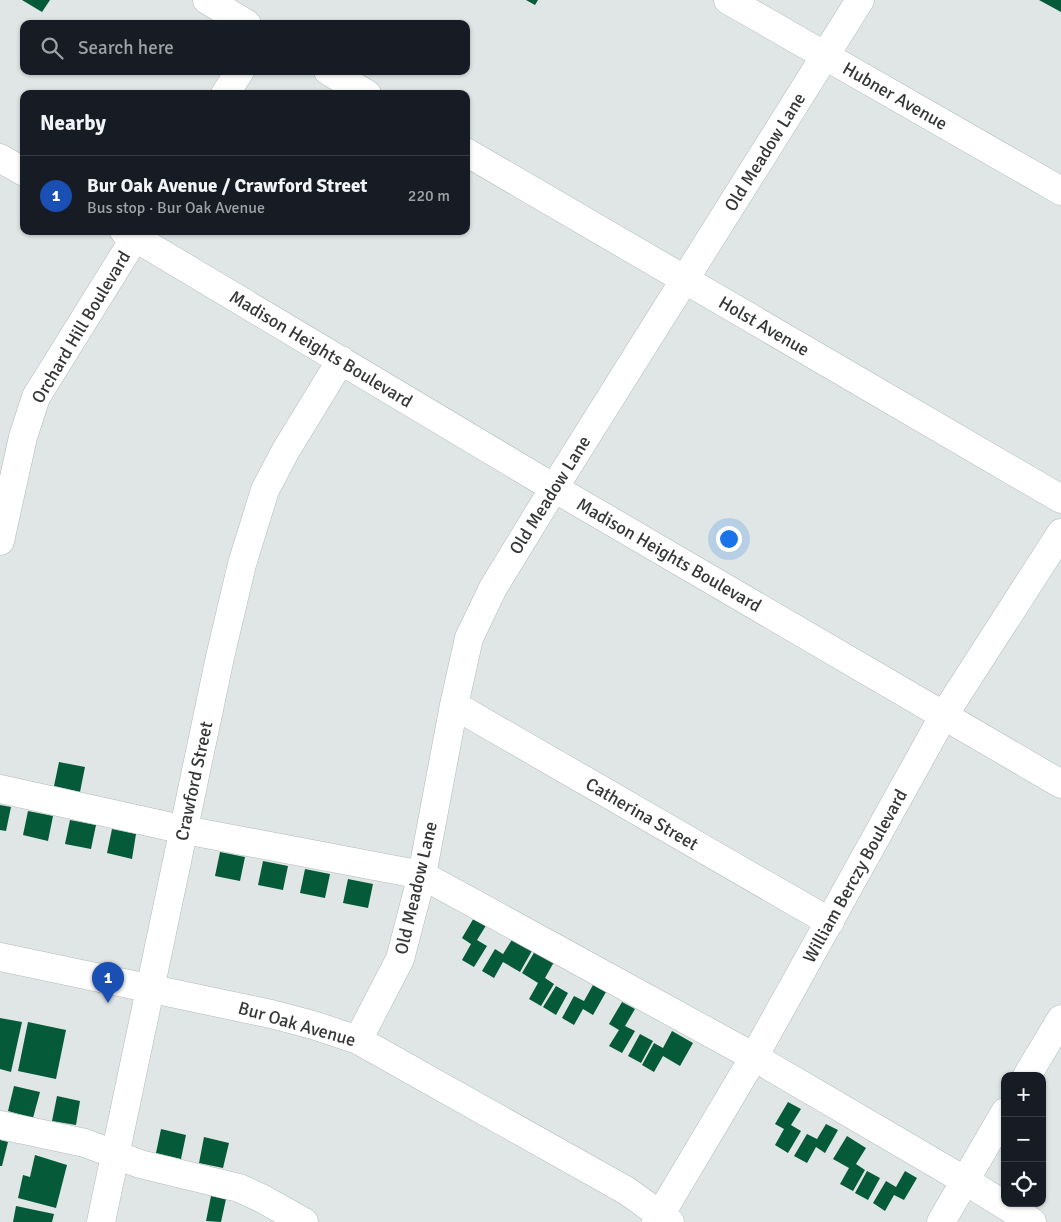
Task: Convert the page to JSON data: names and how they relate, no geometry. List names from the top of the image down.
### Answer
{
  "streets": {
    "street": [
      "Hubner Avenue",
      "Old Meadow Lane",
      "Holst Avenue",
      "Orchard Hill Boulevard",
      "Madison Heights Boulevard",
      "Crawford Street",
      "Catherina Street",
      "William Berczy Boulevard",
      "Bur Oak Avenue"
    ]
  },
  "crossings": [
    ["Hubner Avenue", "Old Meadow Lane"],
    ["Old Meadow Lane", "Holst Avenue"],
    ["Old Meadow Lane", "Madison Heights Boulevard"],
    ["Old Meadow Lane", "Catherina Street"],
    ["Old Meadow Lane", "Bur Oak Avenue"],
    ["Madison Heights Boulevard", "Crawford Street"],
    ["Madison Heights Boulevard", "William Berczy Boulevard"],
    ["Crawford Street", "Bur Oak Avenue"],
    ["Catherina Street", "William Berczy Boulevard"],
    ["William Berczy Boulevard", "Bur Oak Avenue"]
  ],
  "page": {
    "search": "Search here",
    "heading": "Nearby",
    "list": [
      {
        "mark": "1",
        "name": "Bur Oak Avenue / Crawford Street",
        "note": "Bus stop · Bur Oak Avenue",
        "value": "220 m"
      }
    ],
    "pins": "1",
    "map_buttons": ["+", "−"]
  }
}
